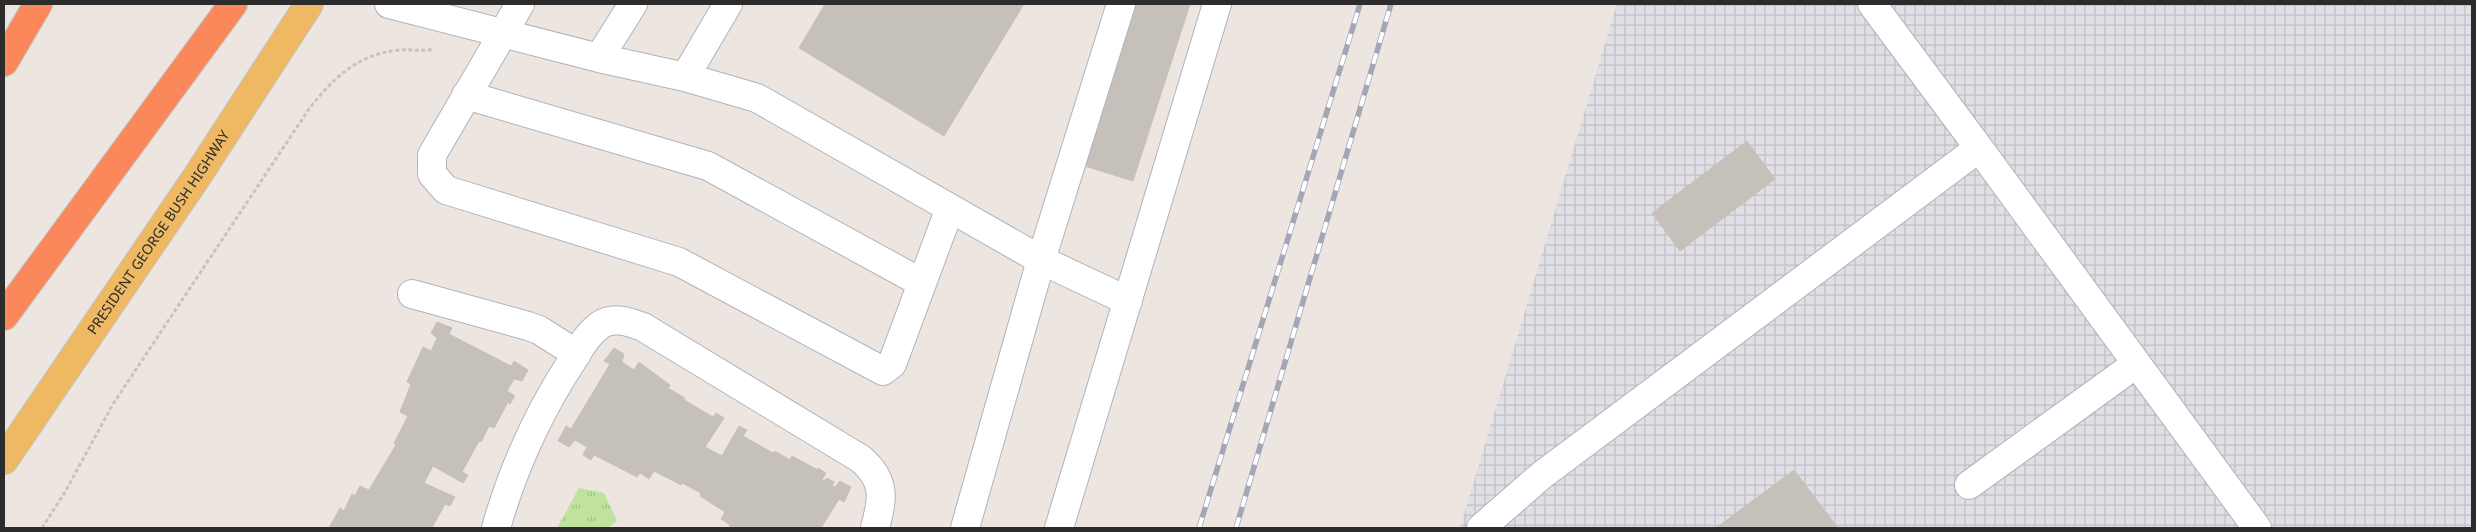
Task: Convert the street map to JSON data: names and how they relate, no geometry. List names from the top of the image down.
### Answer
{
  "streets": {
    "main road": ["PRESIDENT GEORGE BUSH HIGHWAY"]
  }
}
